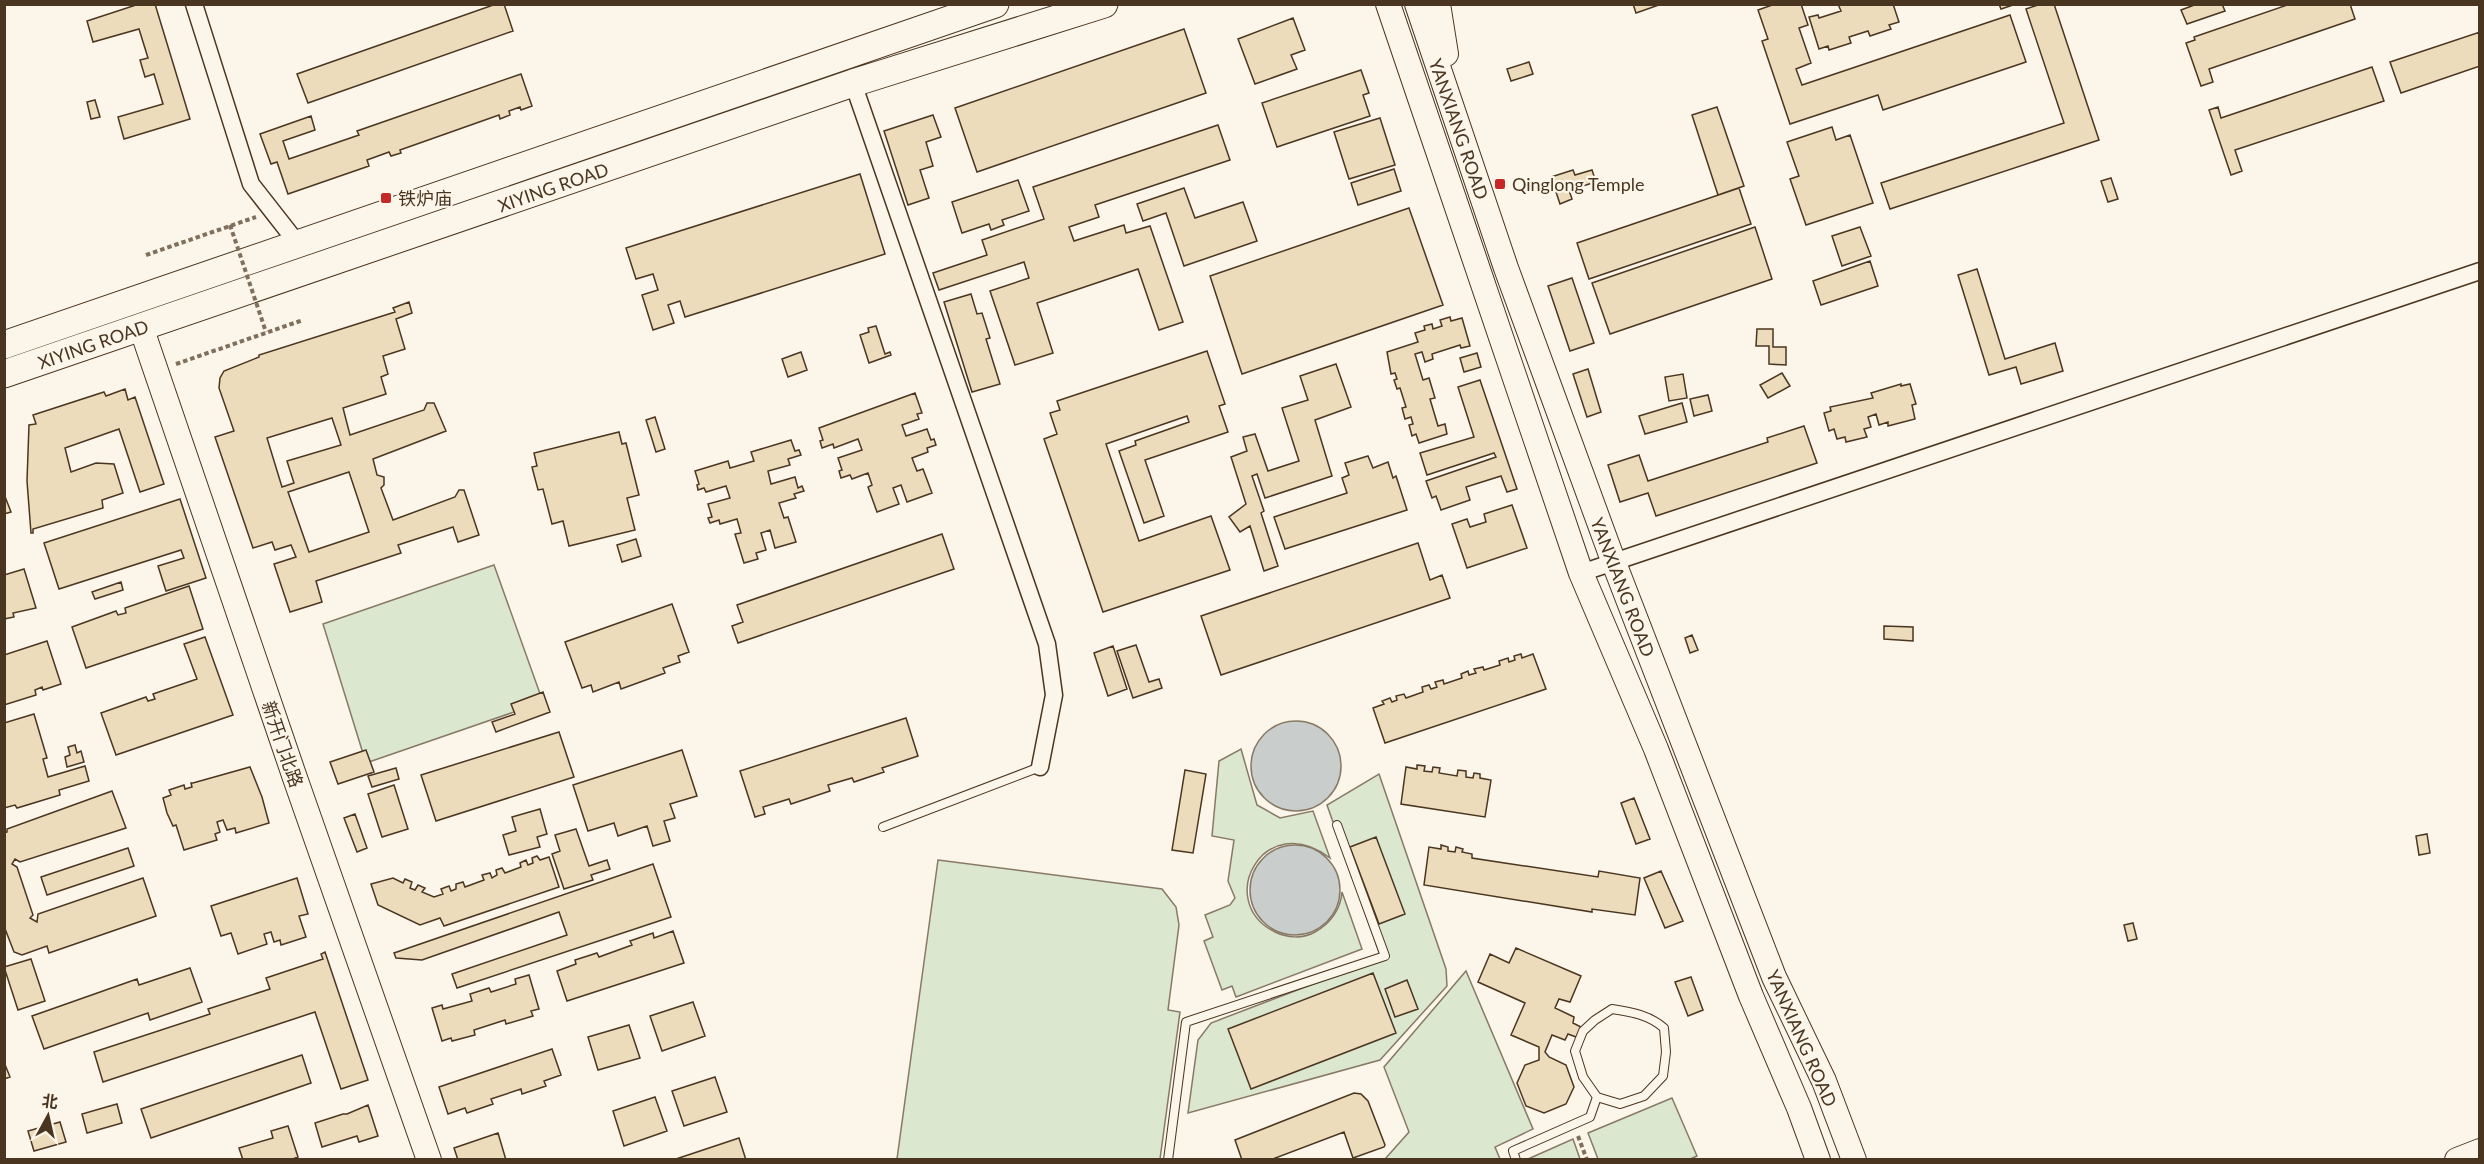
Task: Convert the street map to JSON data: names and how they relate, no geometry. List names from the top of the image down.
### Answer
{
  "streets": {
    "main road": ["YANXIANG ROAD", "XIYING ROAD", "新开门北路"]
  },
  "crossings": [
    ["XIYING ROAD", "新开门北路"]
  ],
  "places": {
    "transit": ["Qinglong Temple", "铁炉庙"]
  },
  "north": "top"
}
